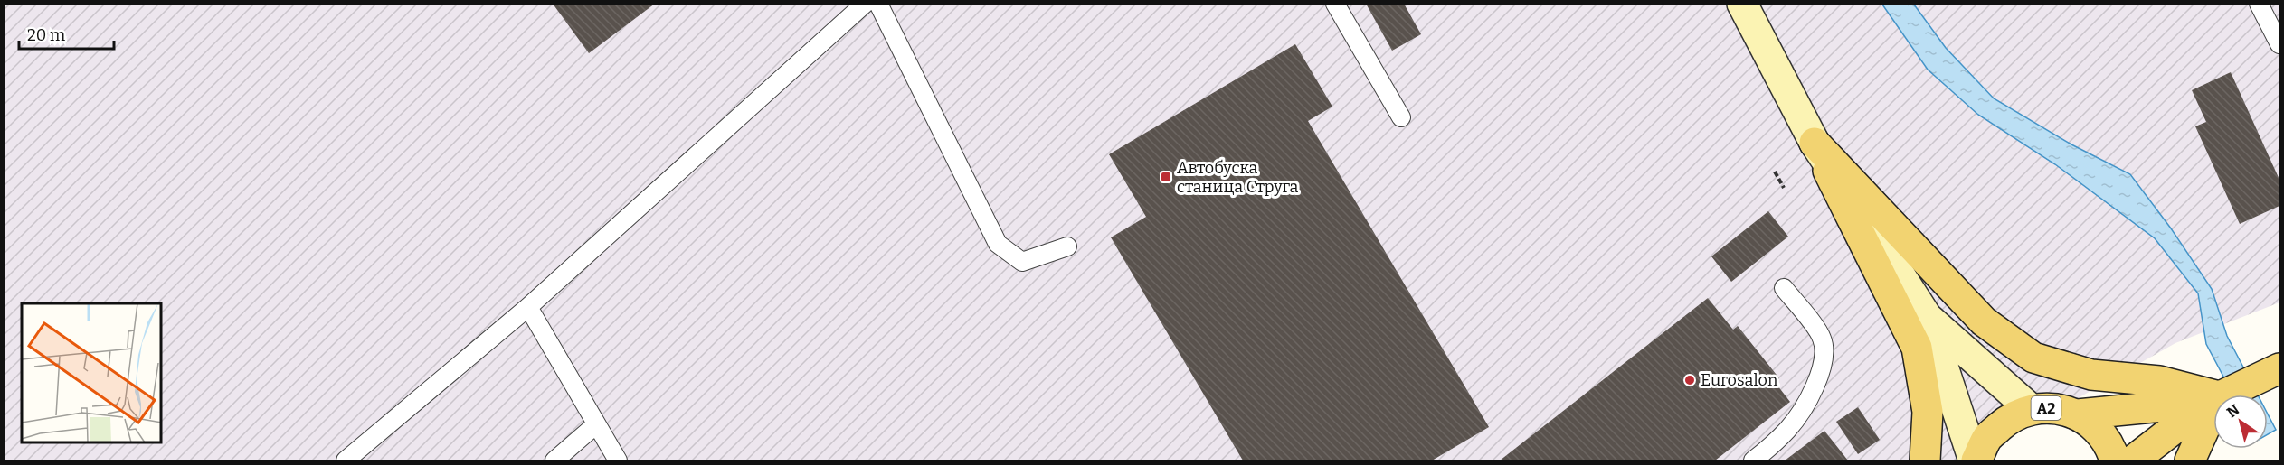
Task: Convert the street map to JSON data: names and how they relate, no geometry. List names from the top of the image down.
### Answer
{
  "streets": {
    "main road": ["A2"]
  },
  "places": {
    "transit": ["Автобуска станица Струга"],
    "other": ["Eurosalon"]
  },
  "scale_bar": "20 m",
  "north": "top left"
}
